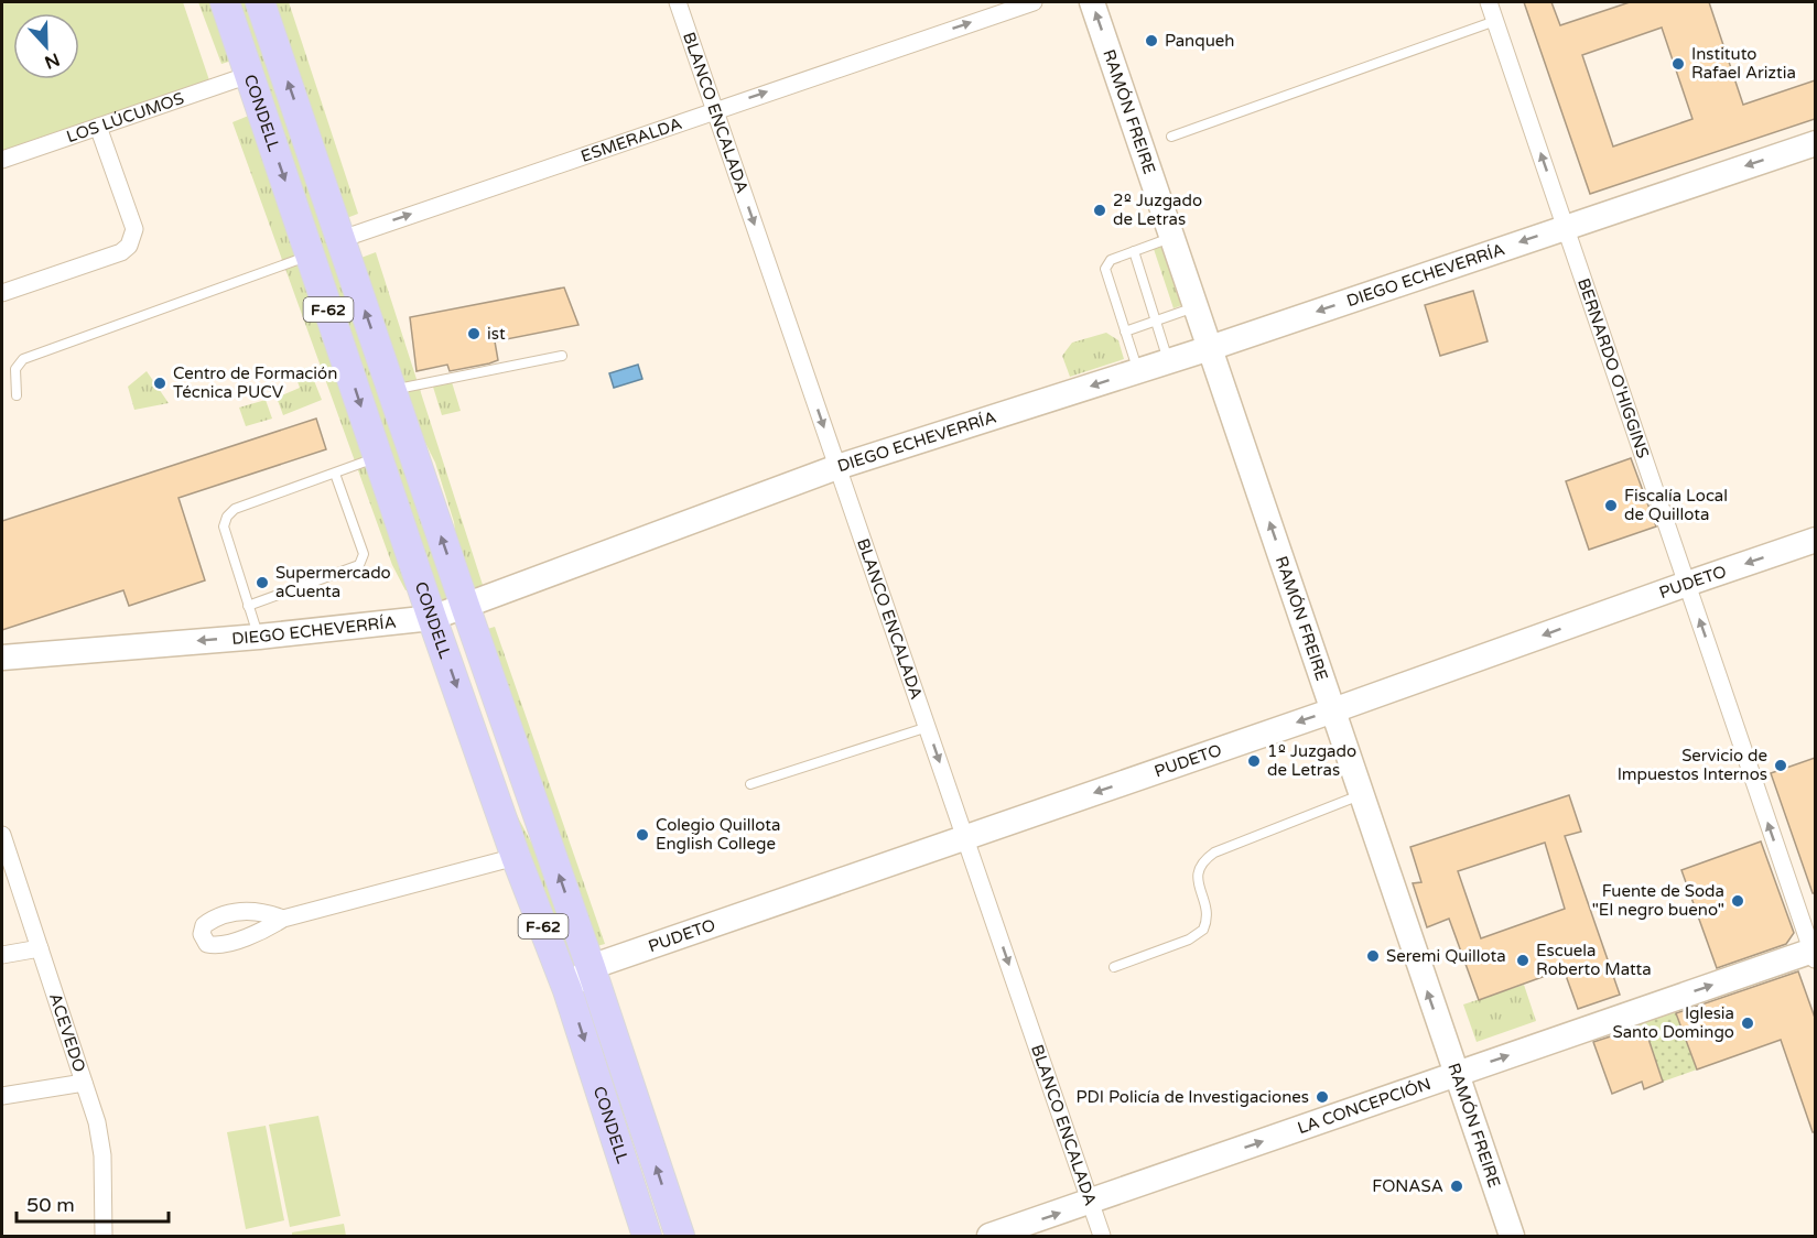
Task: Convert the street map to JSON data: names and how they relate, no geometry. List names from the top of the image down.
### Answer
{
  "streets": {
    "main road": [
      "CONDELL",
      "RAMÓN FREIRE",
      "DIEGO ECHEVERRÍA",
      "F-62",
      "PUDETO",
      "LA CONCEPCIÓN"
    ],
    "street": [
      "BLANCO ENCALADA",
      "LOS LÚCUMOS",
      "ESMERALDA",
      "BERNARDO O'HIGGINS",
      "ACEVEDO"
    ]
  },
  "crossings": [
    ["CONDELL", "LOS LÚCUMOS"],
    ["CONDELL", "ESMERALDA"],
    ["CONDELL", "DIEGO ECHEVERRÍA"],
    ["CONDELL", "PUDETO"],
    ["BLANCO ENCALADA", "ESMERALDA"],
    ["BLANCO ENCALADA", "DIEGO ECHEVERRÍA"],
    ["BLANCO ENCALADA", "PUDETO"],
    ["BLANCO ENCALADA", "LA CONCEPCIÓN"],
    ["RAMÓN FREIRE", "DIEGO ECHEVERRÍA"],
    ["RAMÓN FREIRE", "PUDETO"],
    ["RAMÓN FREIRE", "LA CONCEPCIÓN"],
    ["DIEGO ECHEVERRÍA", "BERNARDO O'HIGGINS"],
    ["BERNARDO O'HIGGINS", "PUDETO"],
    ["BERNARDO O'HIGGINS", "LA CONCEPCIÓN"]
  ],
  "one_way": [
    "BLANCO ENCALADA",
    "RAMÓN FREIRE",
    "ESMERALDA",
    "DIEGO ECHEVERRÍA",
    "BERNARDO O'HIGGINS",
    "PUDETO",
    "LA CONCEPCIÓN"
  ],
  "places": [
    "Panqueh",
    "Instituto Rafael Ariztia",
    "2º Juzgado de Letras",
    "ist",
    "Centro de Formación Técnica PUCV",
    "Fiscalía Local de Quillota",
    "Supermercado aCuenta",
    "1º Juzgado de Letras",
    "Servicio de Impuestos Internos",
    "Colegio Quillota English College",
    "Fuente de Soda \"El negro bueno\"",
    "Seremi Quillota",
    "Escuela Roberto Matta",
    "Iglesia Santo Domingo",
    "PDI Policía de Investigaciones",
    "FONASA"
  ],
  "scale_bar": "50 m",
  "north": "bottom"
}
